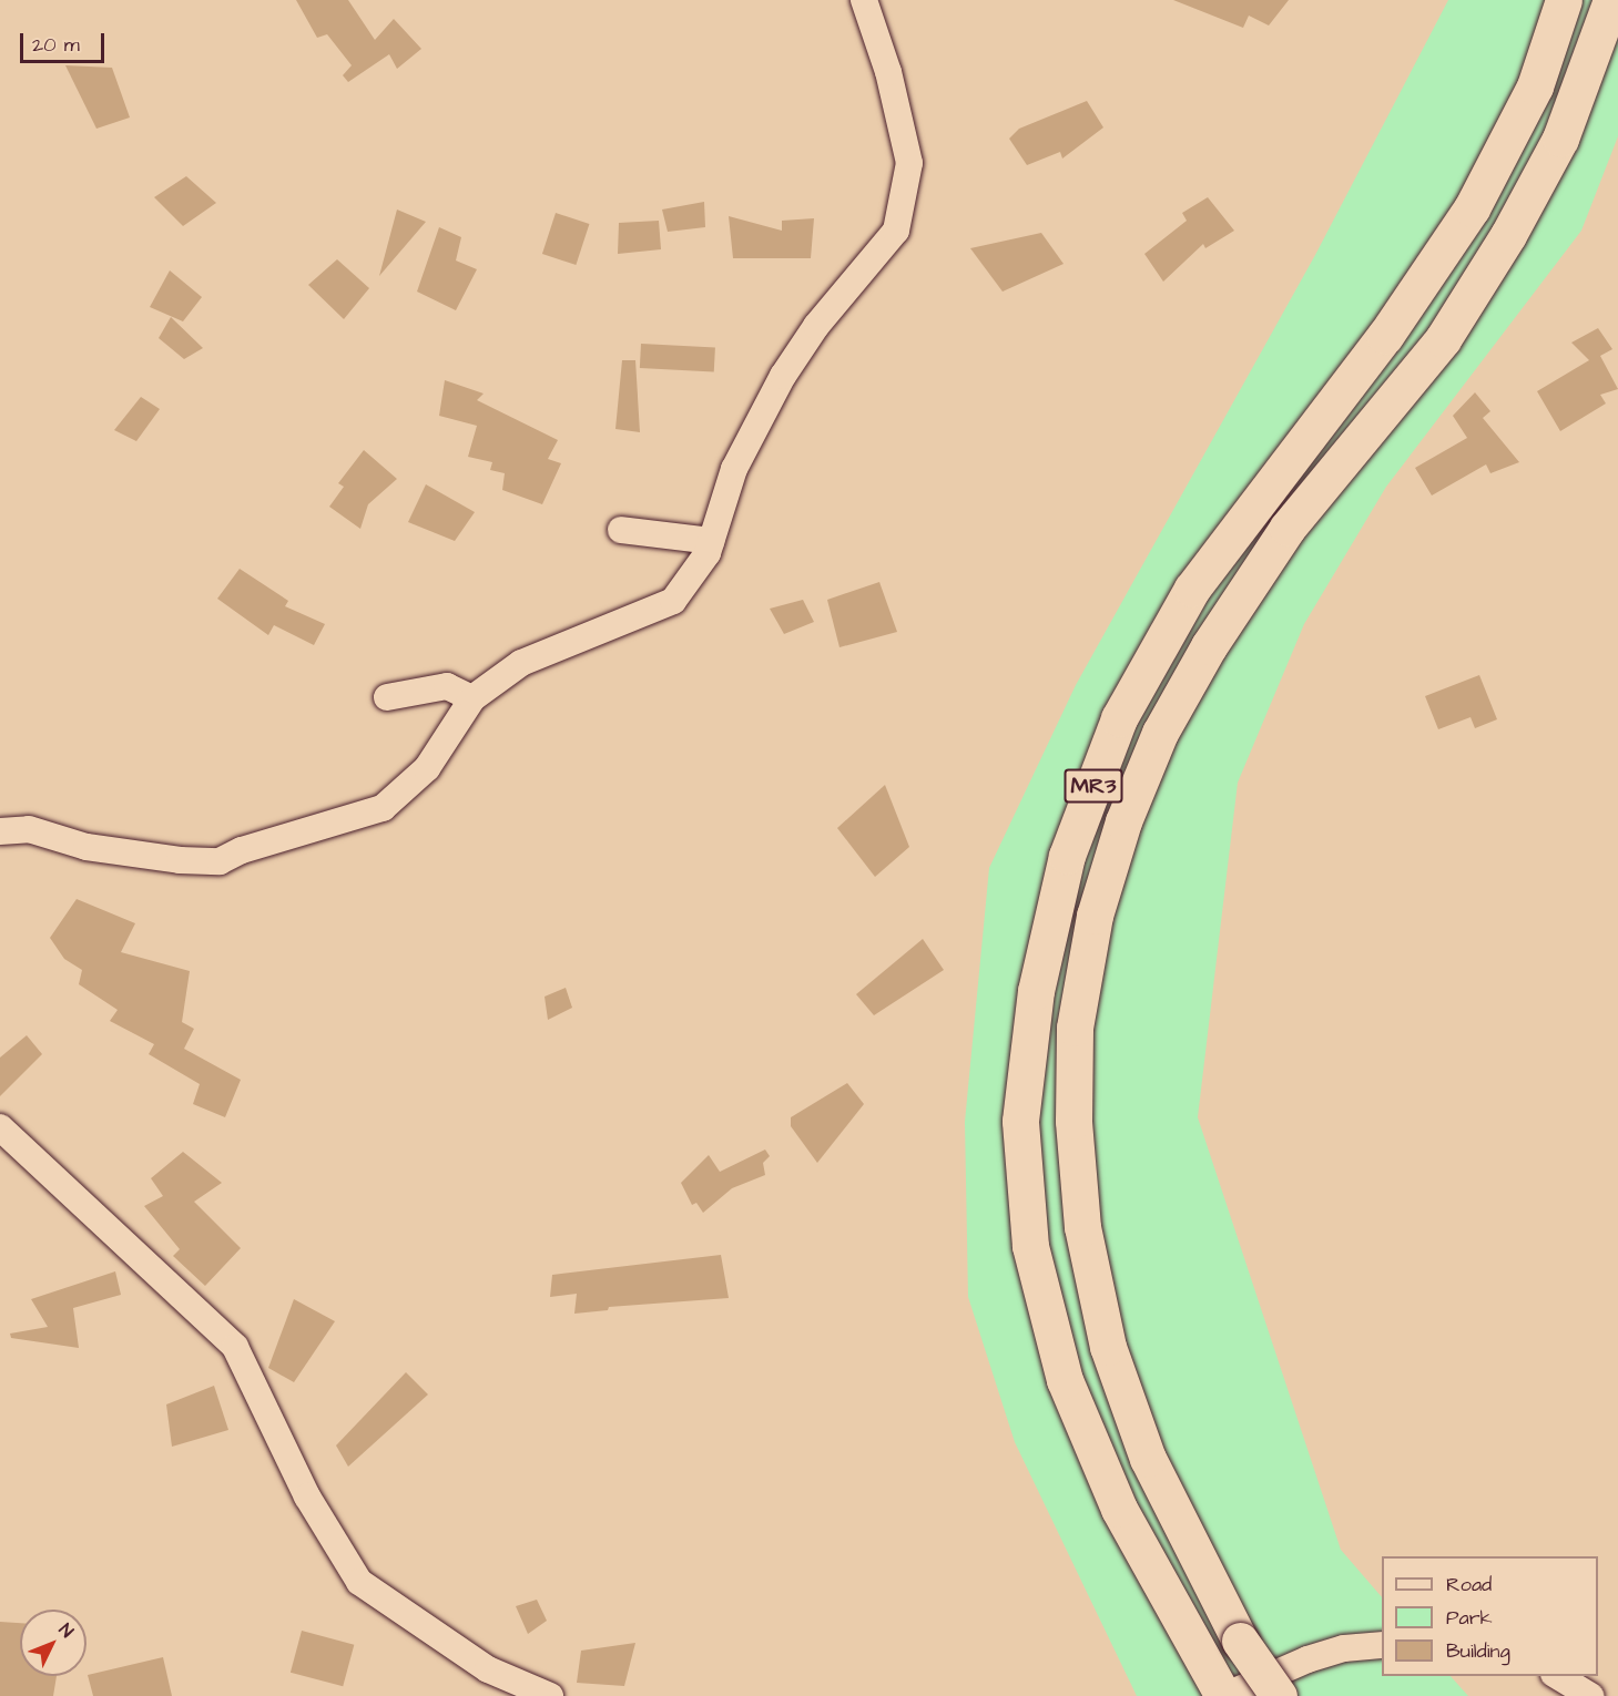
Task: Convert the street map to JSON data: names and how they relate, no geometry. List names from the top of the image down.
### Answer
{
  "streets": {
    "highway": ["MR3"]
  },
  "legend": ["Road", "Park", "Building"],
  "scale_bar": "20 m",
  "north": "top right"
}
